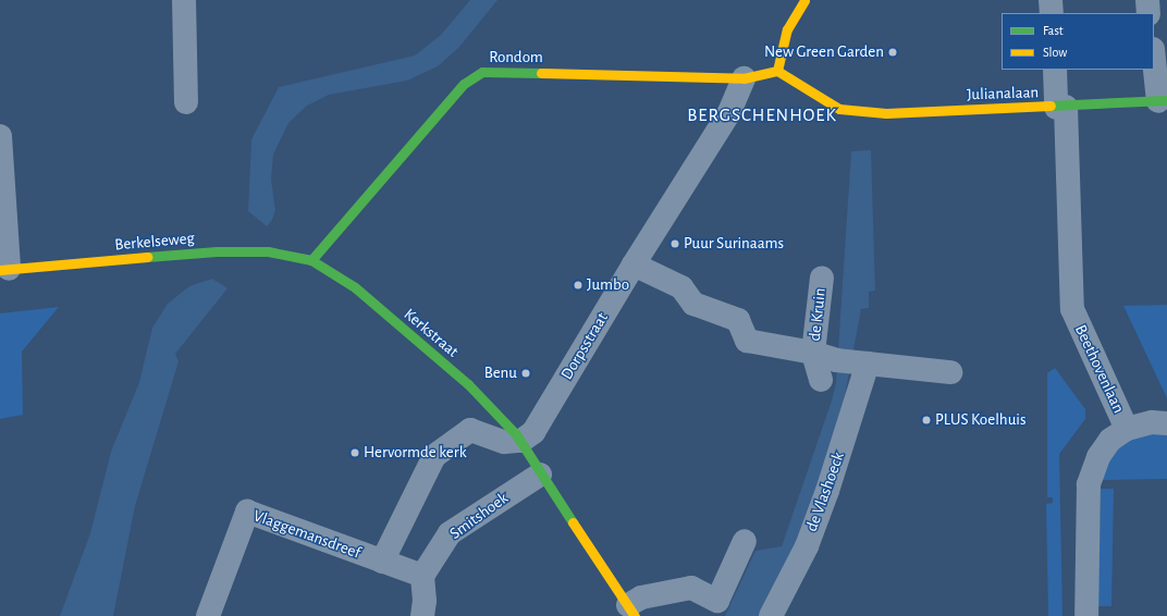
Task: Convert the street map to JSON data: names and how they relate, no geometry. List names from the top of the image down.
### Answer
{
  "streets": {
    "street": [
      "Rondom",
      "Julianalaan",
      "Berkelseweg",
      "de Kruin",
      "Kerkstraat",
      "Dorpsstraat",
      "Beethovenlaan",
      "de Vlashoeck",
      "Smitshoek",
      "Vlaggemansdreef"
    ]
  },
  "crossings": [
    ["Rondom", "Julianalaan"],
    ["Rondom", "Berkelseweg"],
    ["Rondom", "Kerkstraat"],
    ["Rondom", "Dorpsstraat"],
    ["Julianalaan", "Beethovenlaan"],
    ["Berkelseweg", "Kerkstraat"],
    ["de Kruin", "Dorpsstraat"],
    ["de Kruin", "de Vlashoeck"],
    ["Kerkstraat", "Dorpsstraat"],
    ["Smitshoek", "Vlaggemansdreef"]
  ],
  "districts": ["BERGSCHENHOEK"],
  "places": [
    "New Green Garden",
    "Puur Surinaams",
    "Jumbo",
    "Benu",
    "PLUS Koelhuis",
    "Hervormde kerk"
  ],
  "legend": ["Fast", "Slow"]
}
